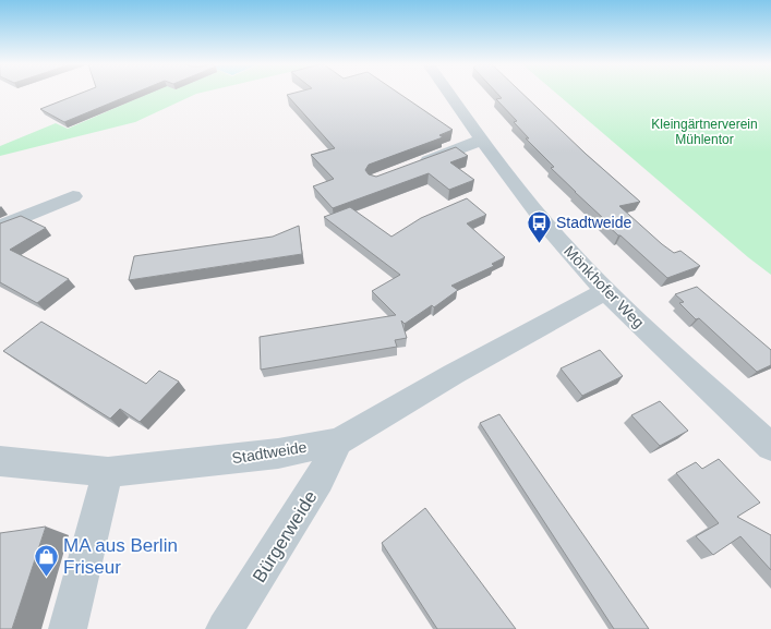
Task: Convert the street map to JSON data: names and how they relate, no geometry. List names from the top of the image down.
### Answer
{
  "streets": {
    "street": ["Mönkhofer Weg", "Stadtweide", "Bürgerweide"]
  },
  "crossings": [
    ["Mönkhofer Weg", "Stadtweide"],
    ["Stadtweide", "Bürgerweide"]
  ],
  "parks": ["Kleingärtnerverein Mühlentor"],
  "places": {
    "bus stop": ["Stadtweide"],
    "shop": ["MA aus Berlin Friseur"]
  }
}
